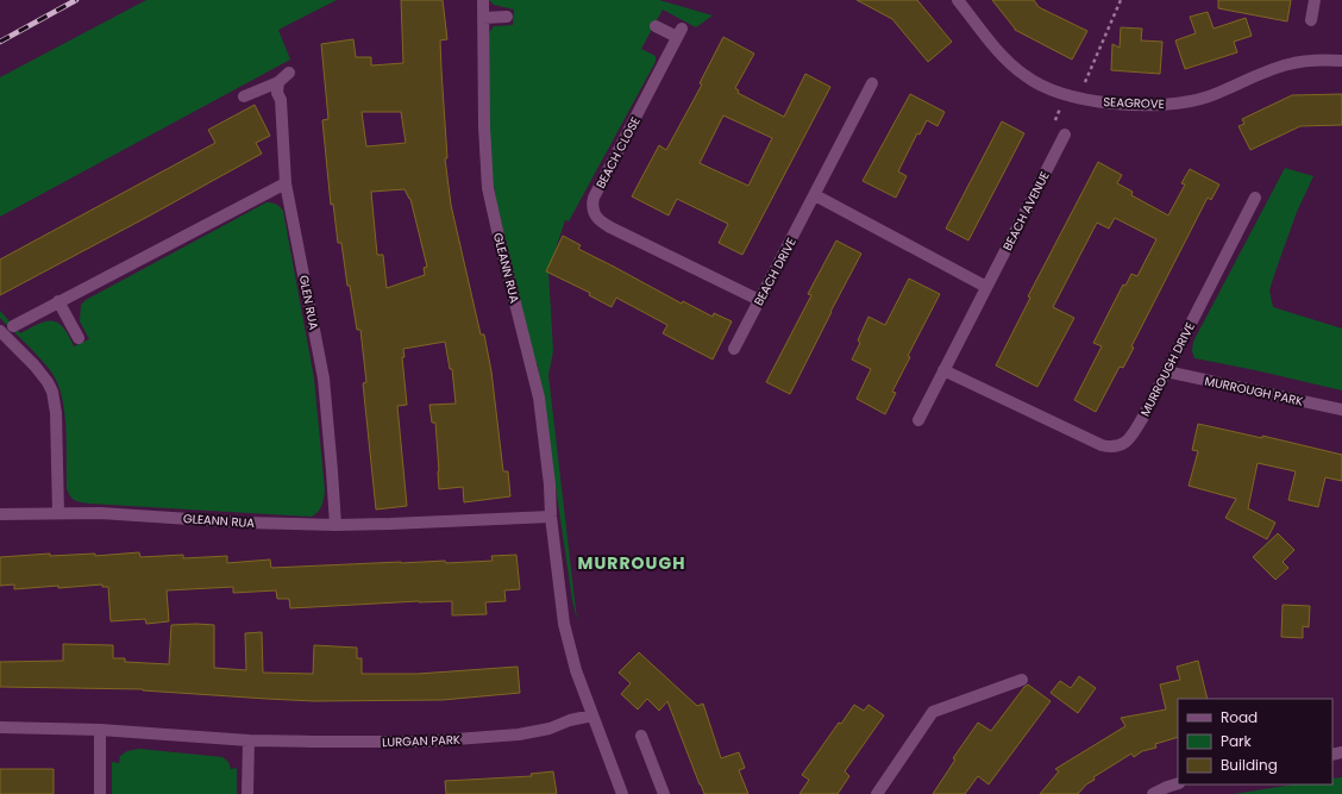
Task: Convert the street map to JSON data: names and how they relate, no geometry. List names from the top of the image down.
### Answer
{
  "streets": {
    "street": [
      "SEAGROVE",
      "BEACH CLOSE",
      "BEACH AVENUE",
      "GLEANN RUA",
      "BEACH DRIVE",
      "GLEN RUA",
      "MURROUGH DRIVE",
      "MURROUGH PARK",
      "LURGAN PARK"
    ]
  },
  "crossings": [
    ["BEACH CLOSE", "BEACH DRIVE"],
    ["BEACH AVENUE", "MURROUGH DRIVE"],
    ["GLEANN RUA", "GLEN RUA"],
    ["GLEANN RUA", "LURGAN PARK"],
    ["MURROUGH DRIVE", "MURROUGH PARK"]
  ],
  "districts": ["MURROUGH"],
  "legend": ["Road", "Park", "Building"]
}
